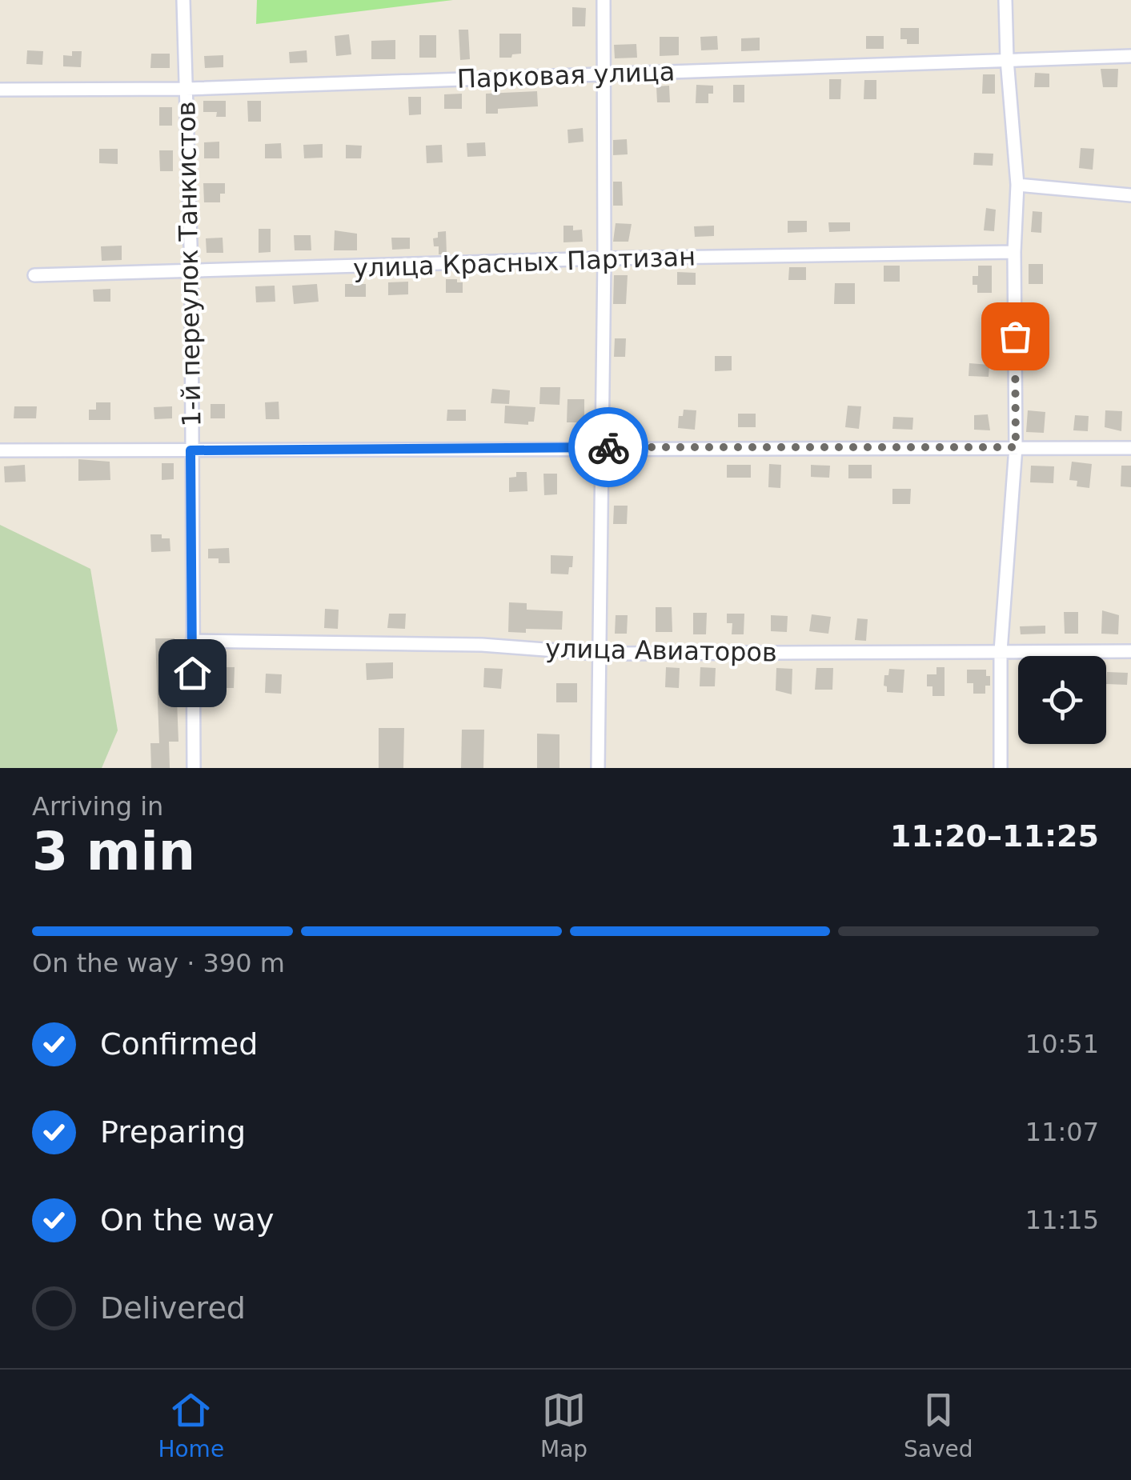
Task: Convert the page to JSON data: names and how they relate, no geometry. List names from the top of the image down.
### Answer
{
  "streets": {
    "street": [
      "Парковая улица",
      "улица Красных Партизан",
      "1-й переулок Танкистов",
      "улица Авиаторов"
    ]
  },
  "crossings": [
    ["Парковая улица", "1-й переулок Танкистов"],
    ["улица Красных Партизан", "1-й переулок Танкистов"],
    ["1-й переулок Танкистов", "улица Авиаторов"]
  ],
  "page": {
    "heading": ["3 min", "Arriving in", "11:20–11:25"],
    "bar": "On the way · 390 m",
    "list": [
      ["Confirmed", "10:51"],
      ["Preparing", "11:07"],
      ["On the way", "11:15"],
      "Delivered"
    ],
    "tabs": ["Home", "Map", "Saved"]
  }
}
